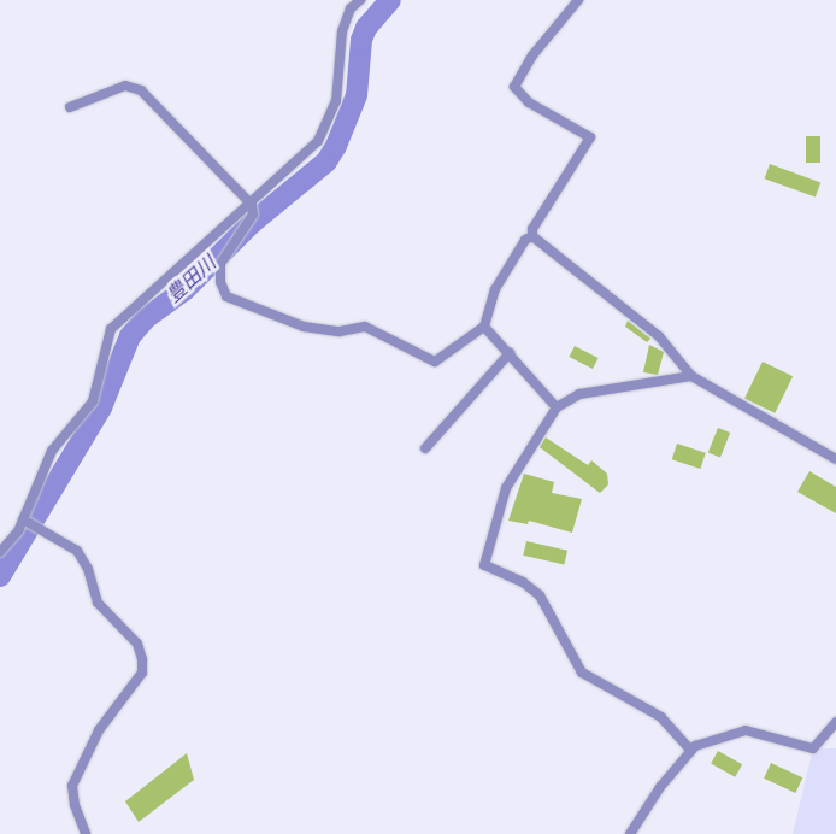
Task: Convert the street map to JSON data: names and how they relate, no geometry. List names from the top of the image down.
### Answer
{
  "water": ["豊田川"]
}
